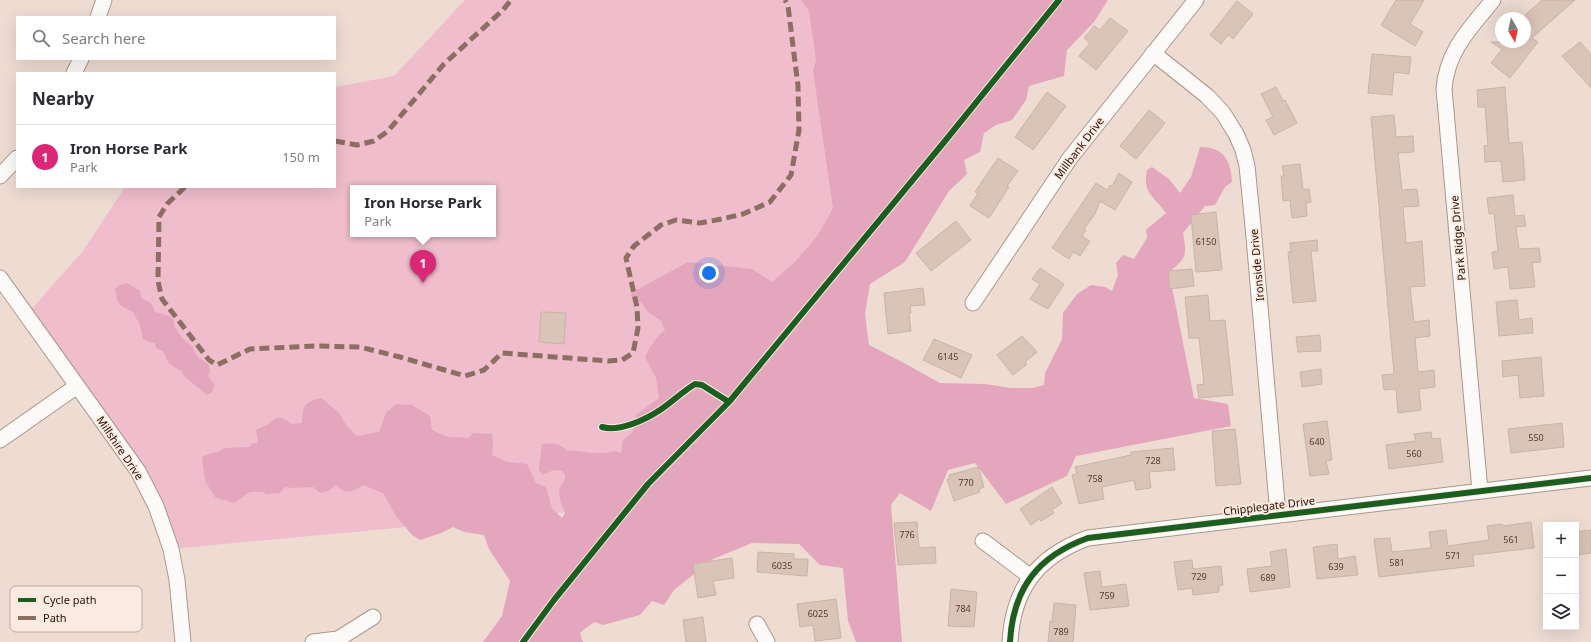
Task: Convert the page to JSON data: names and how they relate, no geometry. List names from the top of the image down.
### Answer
{
  "streets": {
    "street": [
      "Millbank Drive",
      "Park Ridge Drive",
      "Ironside Drive",
      "Millshire Drive",
      "Chipplegate Drive"
    ]
  },
  "crossings": [
    ["Millbank Drive", "Ironside Drive"],
    ["Park Ridge Drive", "Chipplegate Drive"],
    ["Ironside Drive", "Chipplegate Drive"]
  ],
  "house_numbers": [
    "6150",
    "6145",
    "550",
    "640",
    "560",
    "728",
    "758",
    "770",
    "776",
    "561",
    "571",
    "581",
    "6035",
    "639",
    "729",
    "689",
    "759",
    "784",
    "6025",
    "789"
  ],
  "legend": ["Cycle path", "Path"],
  "north": "bottom",
  "page": {
    "search": "Search here",
    "heading": "Nearby",
    "list": [
      {
        "mark": "1",
        "name": "Iron Horse Park",
        "note": "Park",
        "value": "150 m"
      }
    ],
    "popup": ["Iron Horse Park", "Park"],
    "pins": "1",
    "map_buttons": ["+", "−"]
  }
}
